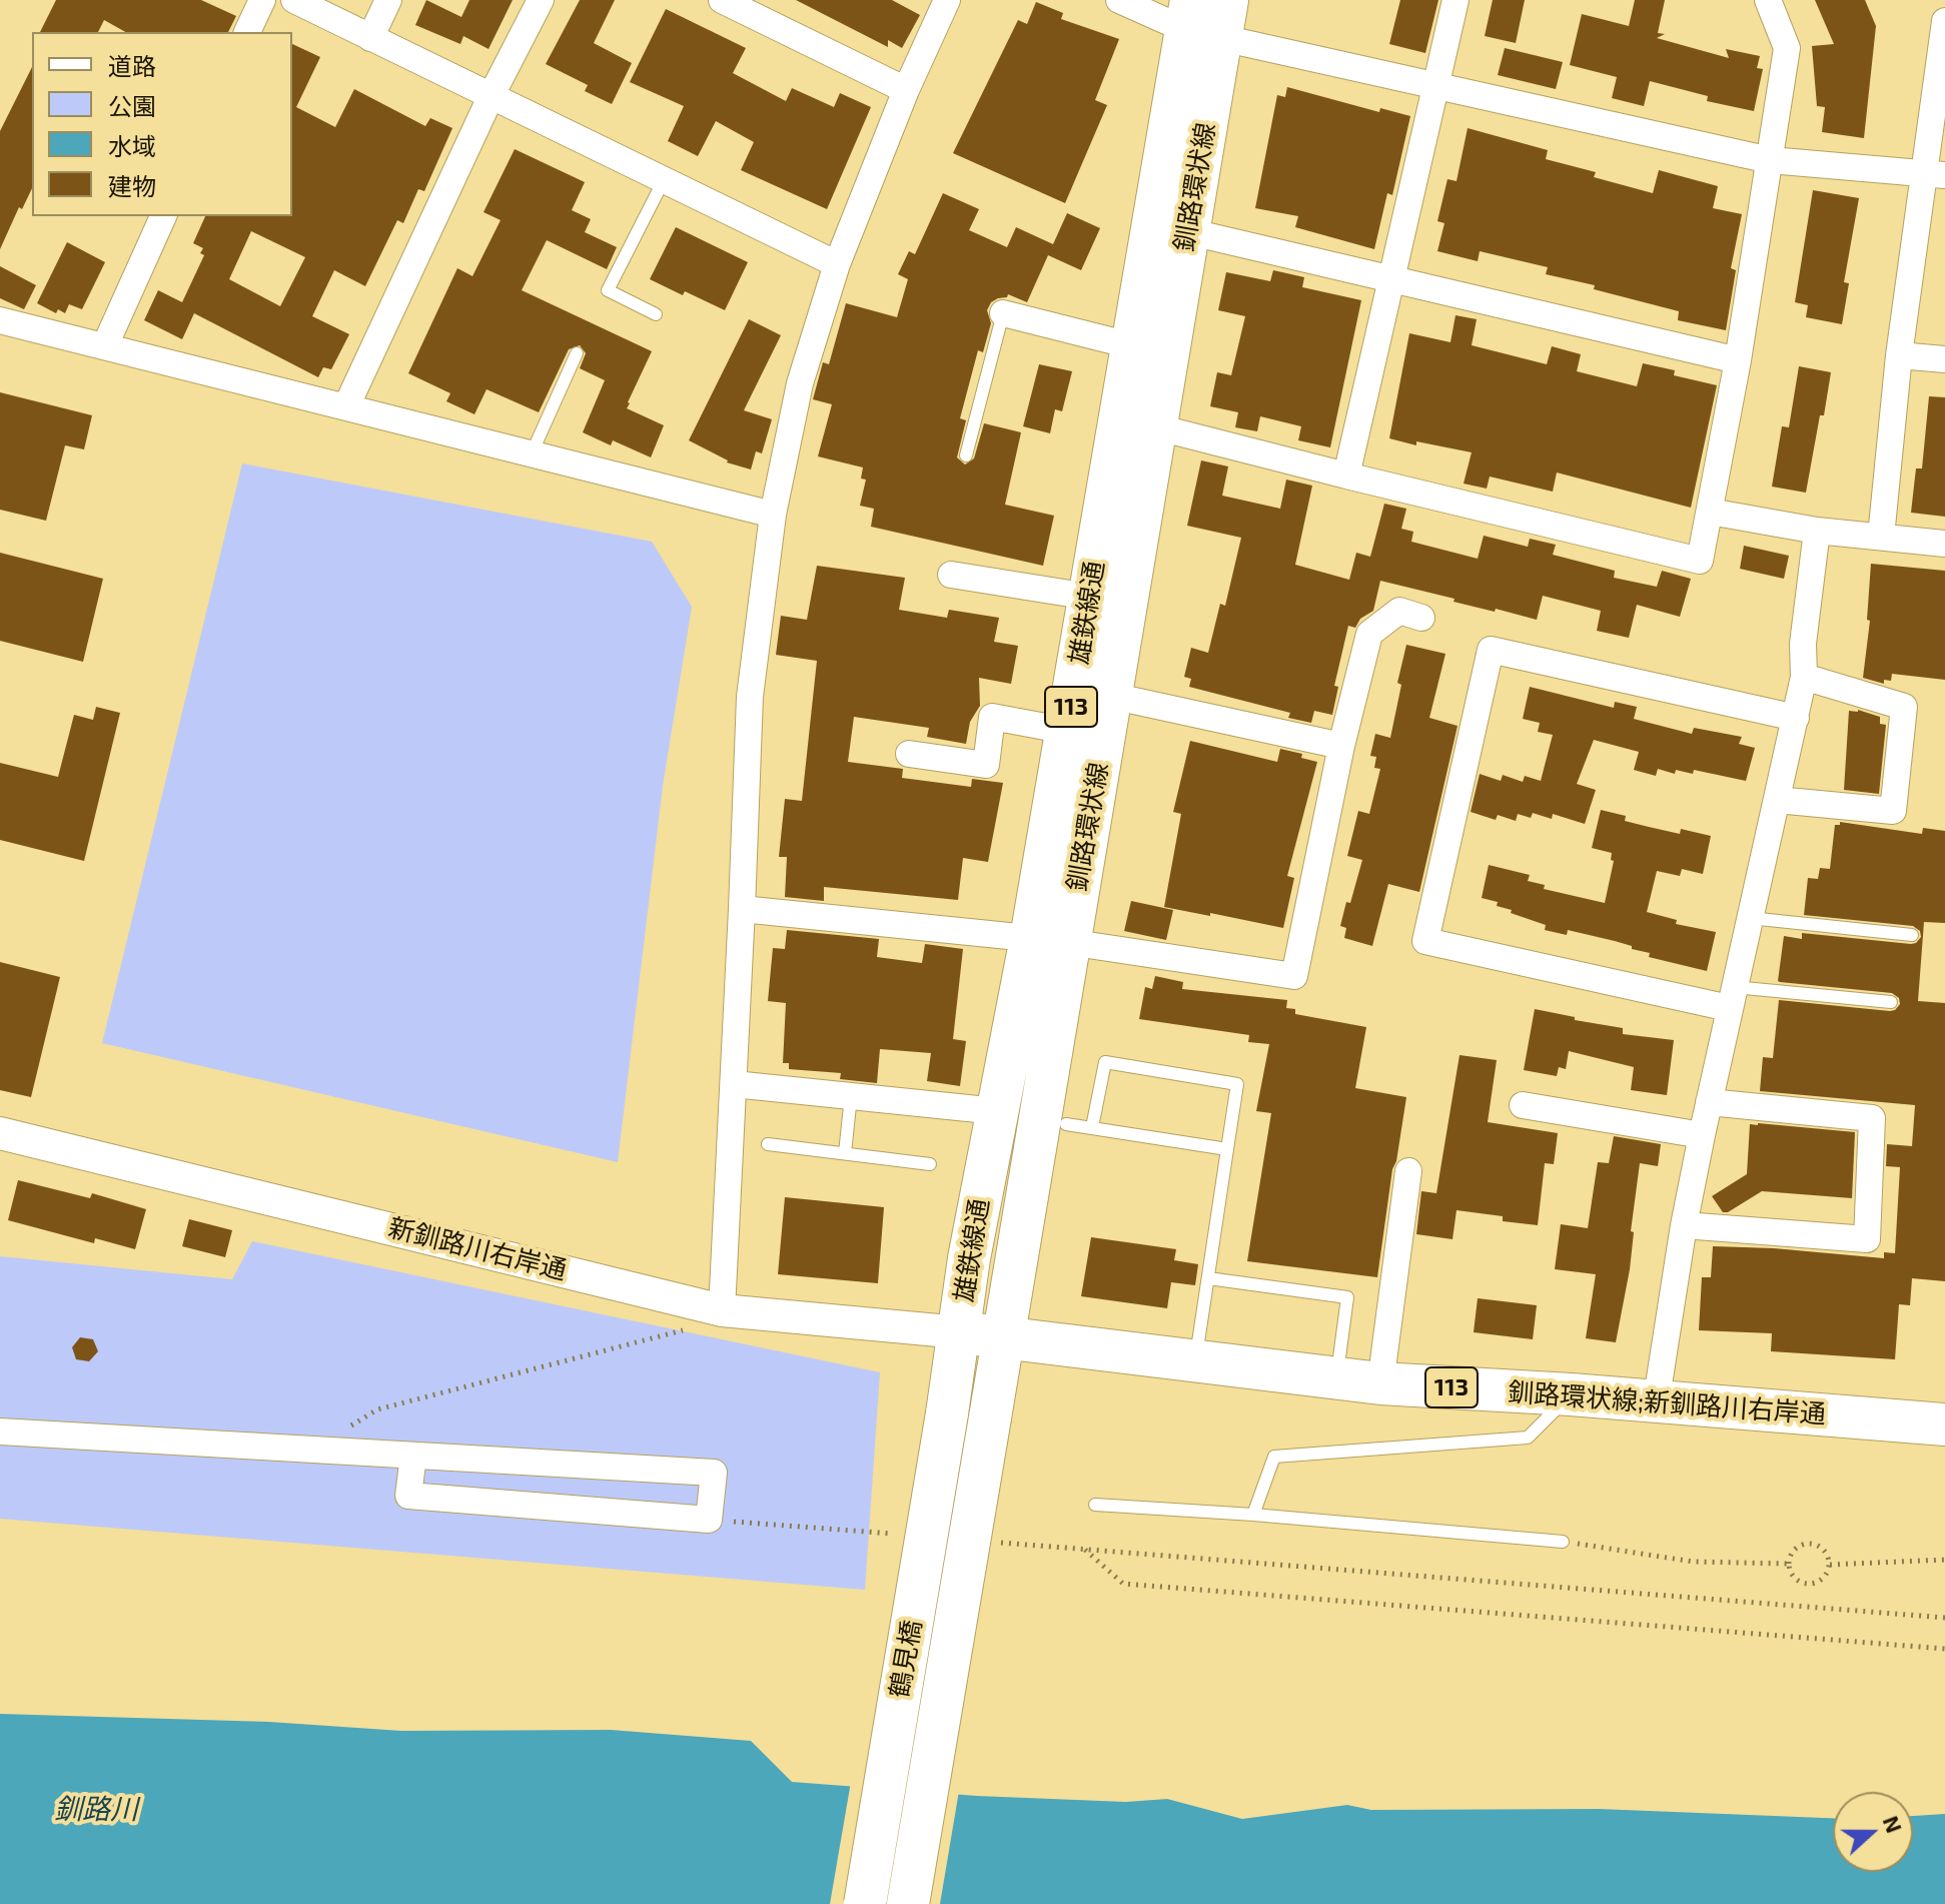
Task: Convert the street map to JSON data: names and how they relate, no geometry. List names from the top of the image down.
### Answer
{
  "streets": {
    "main road": [
      "釧路環状線",
      "雄鉄線通",
      "113",
      "釧路環状線;新釧路川右岸通",
      "鶴見橋"
    ],
    "street": ["新釧路川右岸通"]
  },
  "crossings": [
    ["釧路環状線", "雄鉄線通"],
    ["釧路環状線", "釧路環状線;新釧路川右岸通"],
    ["釧路環状線", "鶴見橋"],
    ["雄鉄線通", "新釧路川右岸通"],
    ["雄鉄線通", "釧路環状線;新釧路川右岸通"],
    ["雄鉄線通", "鶴見橋"],
    ["新釧路川右岸通", "釧路環状線;新釧路川右岸通"]
  ],
  "water": ["釧路川"],
  "legend": [
    "道路",
    "公園",
    "水域",
    "建物"
  ],
  "north": "right"
}
